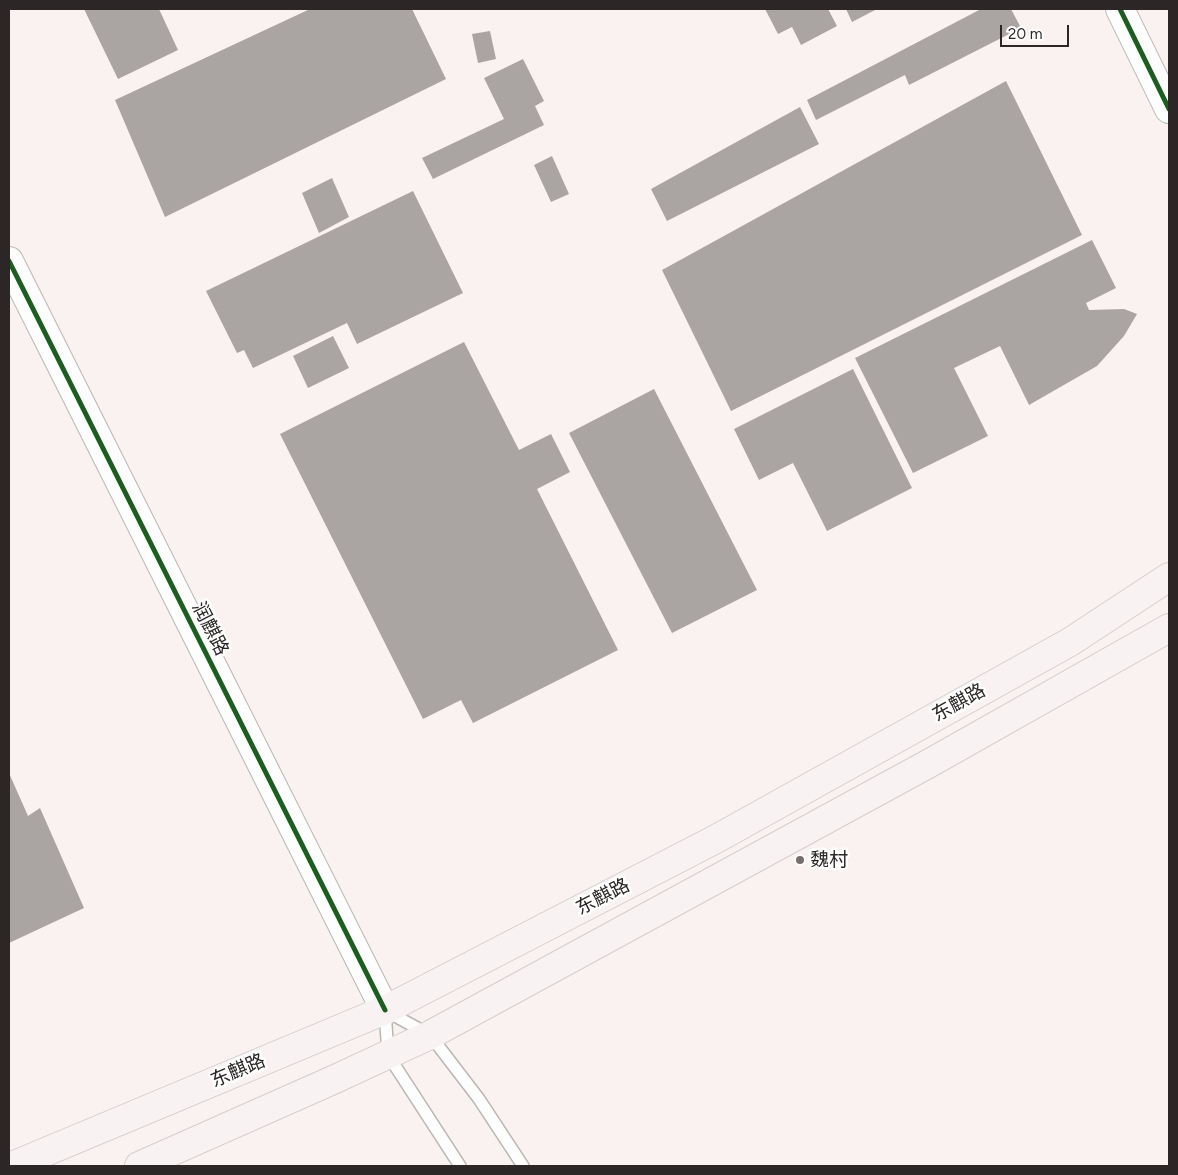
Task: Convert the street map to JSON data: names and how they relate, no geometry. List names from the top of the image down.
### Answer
{
  "streets": {
    "main road": ["东麒路"],
    "street": ["润麒路"]
  },
  "crossings": [
    ["润麒路", "东麒路"]
  ],
  "places": ["魏村"],
  "scale_bar": "20 m"
}
